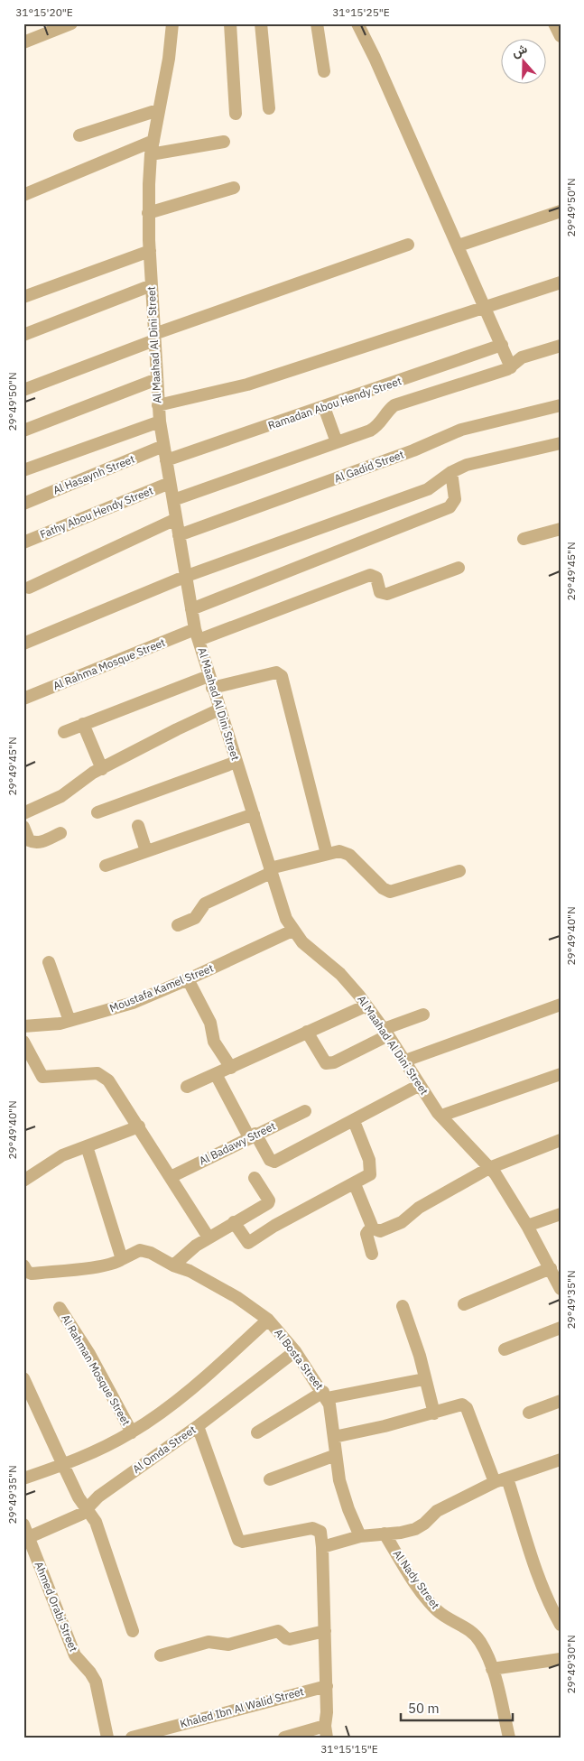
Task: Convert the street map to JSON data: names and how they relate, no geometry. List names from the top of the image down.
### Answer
{
  "streets": {
    "street": [
      "Al Maahad Al Dini Street",
      "Ramadan Abou Hendy Street",
      "Al Gadid Street",
      "Al Hasaynh Street",
      "Fathy Abou Hendy Street",
      "Al Rahma Mosque Street",
      "Moustafa Kamel Street",
      "Al Badawy Street",
      "Al Bosta Street",
      "Al Rahman Mosque Street",
      "Al Omda Street",
      "Al Nady Street",
      "Ahmed Orabi Street",
      "Khaled Ibn Al Walid Street"
    ]
  },
  "crossings": [
    ["Al Maahad Al Dini Street", "Ramadan Abou Hendy Street"],
    ["Al Maahad Al Dini Street", "Al Gadid Street"],
    ["Al Maahad Al Dini Street", "Al Hasaynh Street"],
    ["Al Maahad Al Dini Street", "Fathy Abou Hendy Street"],
    ["Al Maahad Al Dini Street", "Al Rahma Mosque Street"],
    ["Al Maahad Al Dini Street", "Moustafa Kamel Street"],
    ["Al Bosta Street", "Al Omda Street"],
    ["Al Omda Street", "Ahmed Orabi Street"]
  ],
  "scale_bar": "50 m",
  "north": "top",
  "coordinates": [
    "31°15'20\"E",
    "31°15'25\"E",
    "29°49'50\"N",
    "29°49'45\"N",
    "29°49'40\"N",
    "29°49'35\"N",
    "29°49'30\"N",
    "31°15'15\"E"
  ]
}
